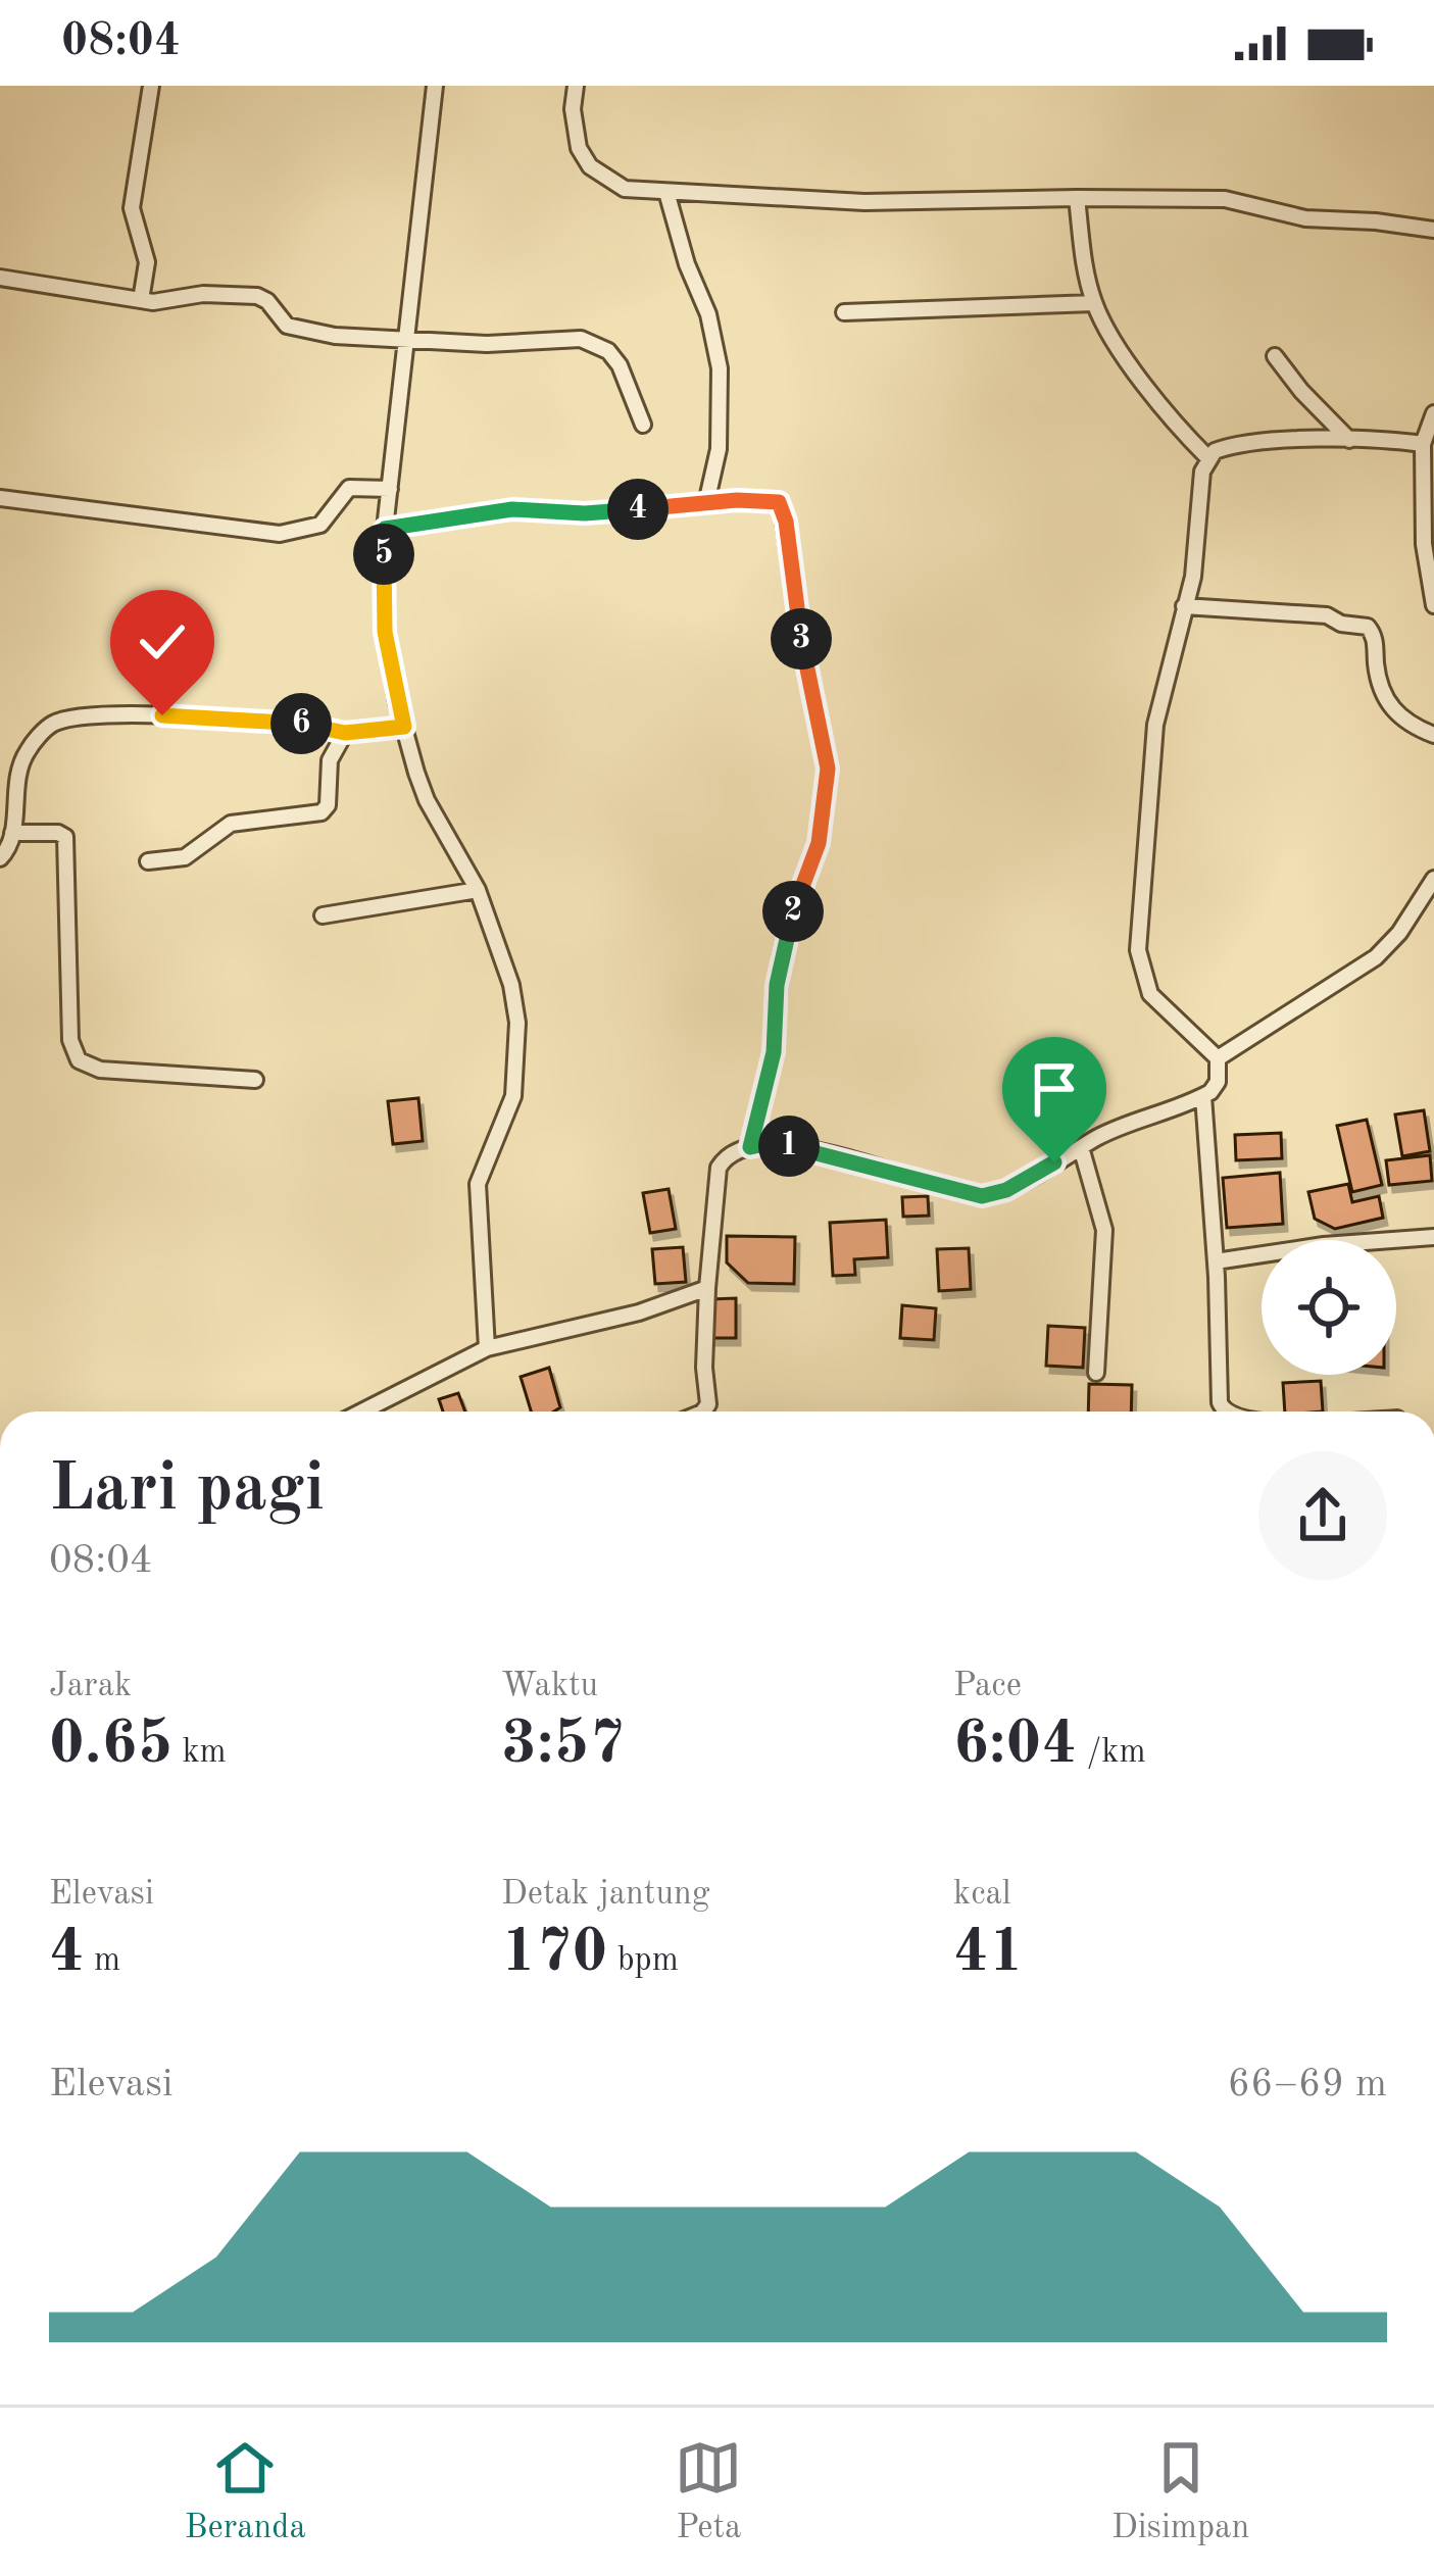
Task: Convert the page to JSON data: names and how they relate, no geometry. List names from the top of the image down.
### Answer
{
  "page": {
    "status": "08:04",
    "pins": [
      "4",
      "5",
      "3",
      "6",
      "2",
      "1"
    ],
    "heading": ["Lari pagi", "08:04"],
    "stats": [
      ["Jarak", "0.65 km"],
      ["Waktu", "3:57"],
      ["Pace", "6:04 /km"],
      ["Elevasi", "4 m"],
      ["Detak jantung", "170 bpm"],
      ["kcal", "41"]
    ],
    "chart": ["Elevasi", "66–69 m"],
    "tabs": ["Beranda", "Peta", "Disimpan"]
  }
}
